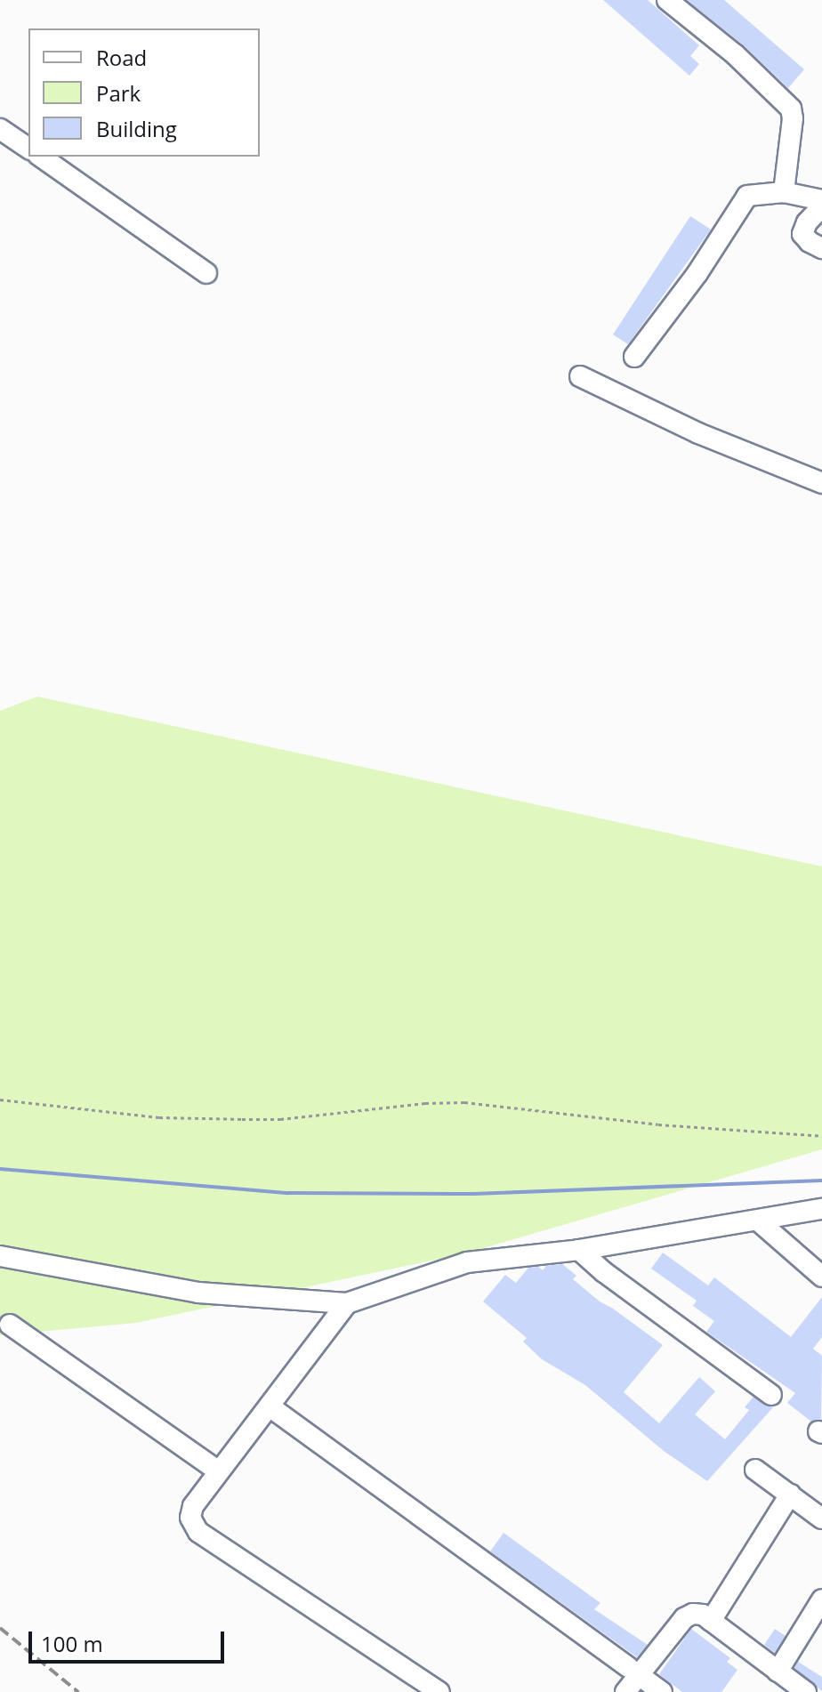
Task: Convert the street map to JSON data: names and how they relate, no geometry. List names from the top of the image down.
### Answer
{
  "legend": ["Road", "Park", "Building"],
  "scale_bar": "100 m"
}
